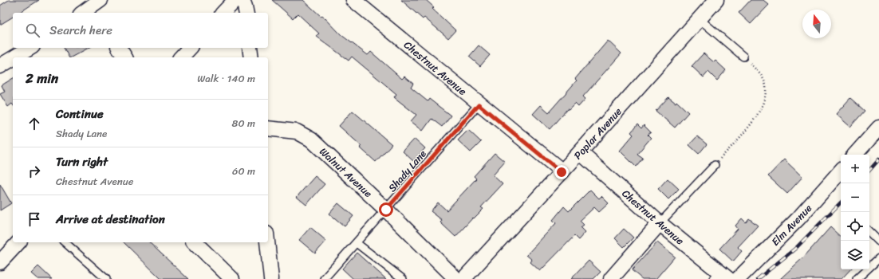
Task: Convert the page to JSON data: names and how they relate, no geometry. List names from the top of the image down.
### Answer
{
  "streets": {
    "street": [
      "Chestnut Avenue",
      "Poplar Avenue",
      "Walnut Avenue",
      "Elm Avenue"
    ],
    "lane": ["Shady Lane"]
  },
  "crossings": [
    ["Chestnut Avenue", "Poplar Avenue"],
    ["Chestnut Avenue", "Shady Lane"],
    ["Shady Lane", "Walnut Avenue"]
  ],
  "north": "top",
  "page": {
    "search": "Search here",
    "heading": ["2 min", "Walk · 140 m"],
    "list": [
      ["Continue", "Shady Lane", "80 m"],
      ["Turn right", "Chestnut Avenue", "60 m"],
      "Arrive at destination"
    ],
    "map_buttons": ["+", "−"]
  }
}
